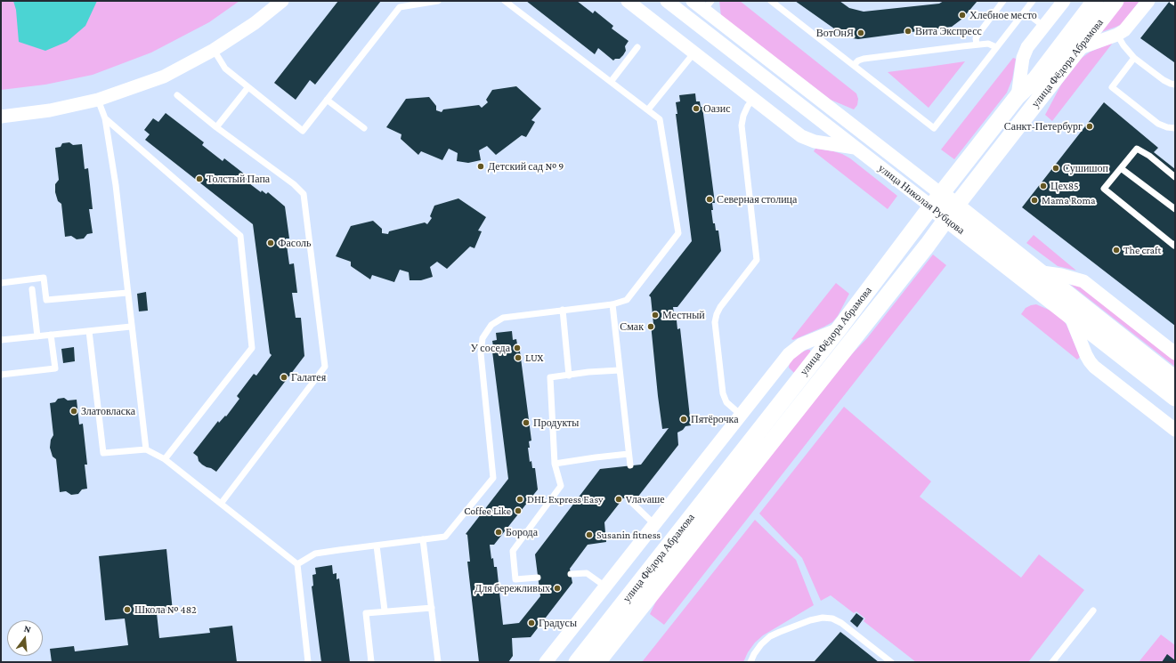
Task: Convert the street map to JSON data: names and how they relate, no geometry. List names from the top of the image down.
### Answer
{
  "streets": {
    "street": ["улица Фёдора Абрамова", "улица Николая Рубцова"]
  },
  "crossings": [
    ["улица Фёдора Абрамова", "улица Николая Рубцова"]
  ],
  "places": [
    "Хлебное место",
    "Вита Экспресс",
    "ВотОнЯ",
    "Оазис",
    "Санкт-Петербург",
    "Детский сад № 9",
    "Сушишоп",
    "Толстый Папа",
    "Цех85",
    "Северная столица",
    "Mama Roma",
    "Фасоль",
    "The craft",
    "Местный",
    "Смак",
    "У соседа",
    "LUX",
    "Галатея",
    "Златовласка",
    "Пятёрочка",
    "Продукты",
    "DHL Express Easy",
    "Vлаvаше",
    "Coffee Like",
    "Борода",
    "Susanin fitness",
    "Для бережливых",
    "Школа № 482",
    "Градусы"
  ],
  "north": "top"
}
